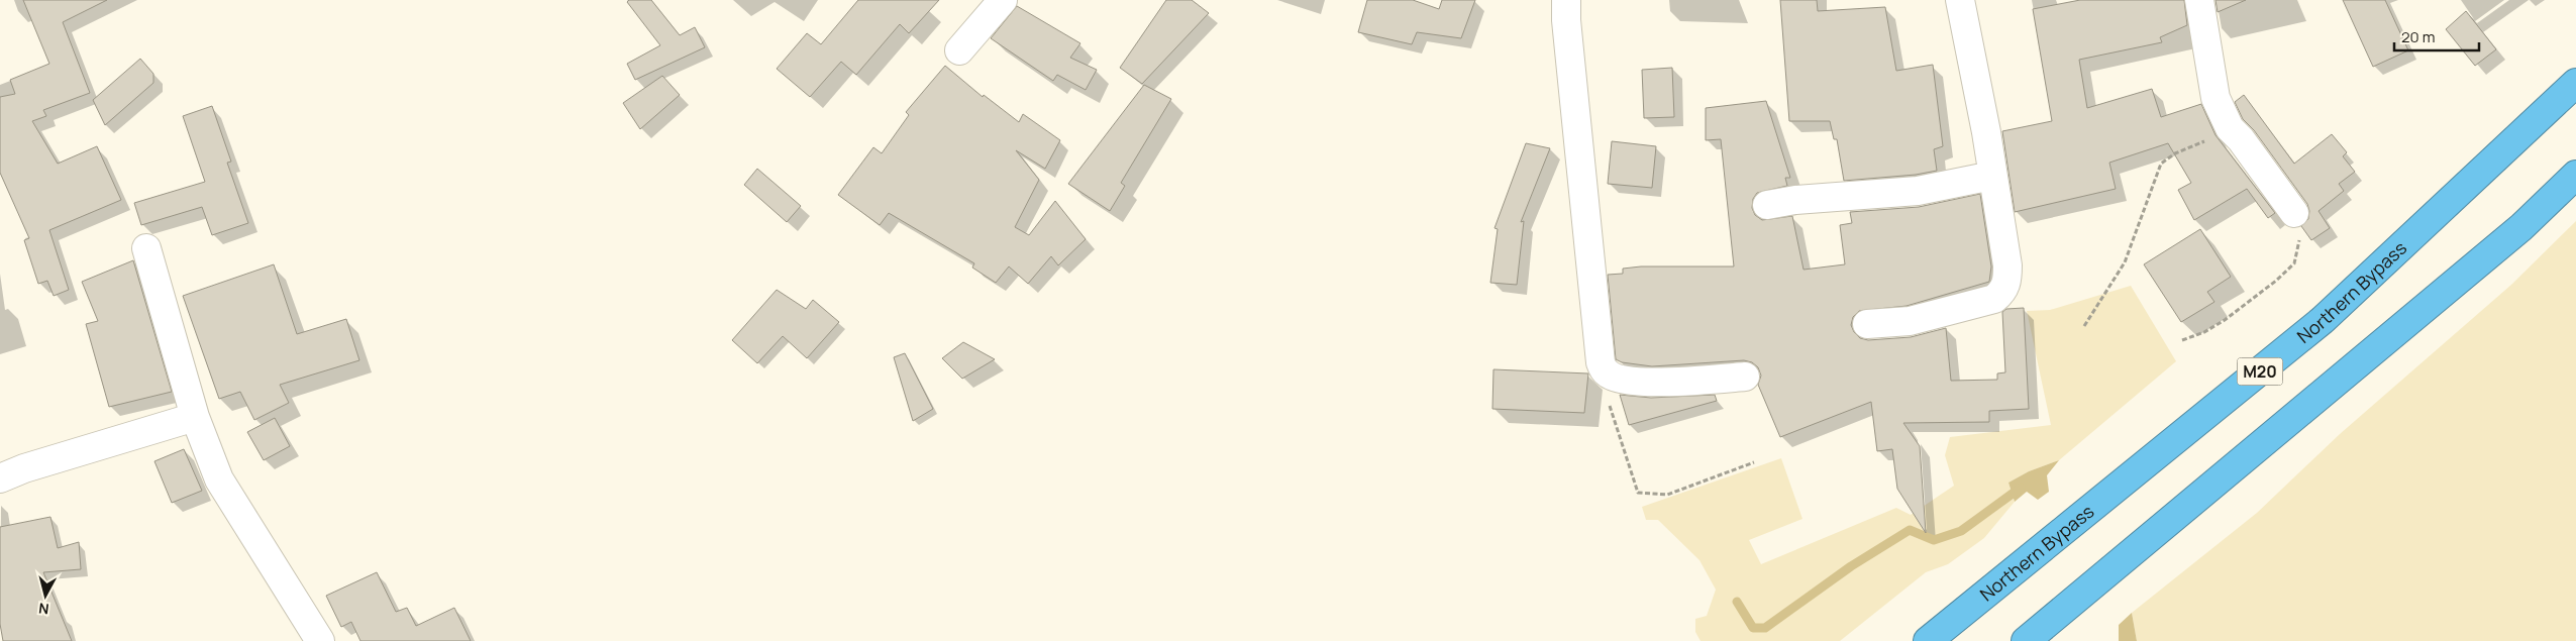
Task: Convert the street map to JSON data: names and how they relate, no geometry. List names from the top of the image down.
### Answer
{
  "streets": {
    "highway": ["Northern Bypass", "M20"]
  },
  "scale_bar": "20 m",
  "north": "bottom"
}
